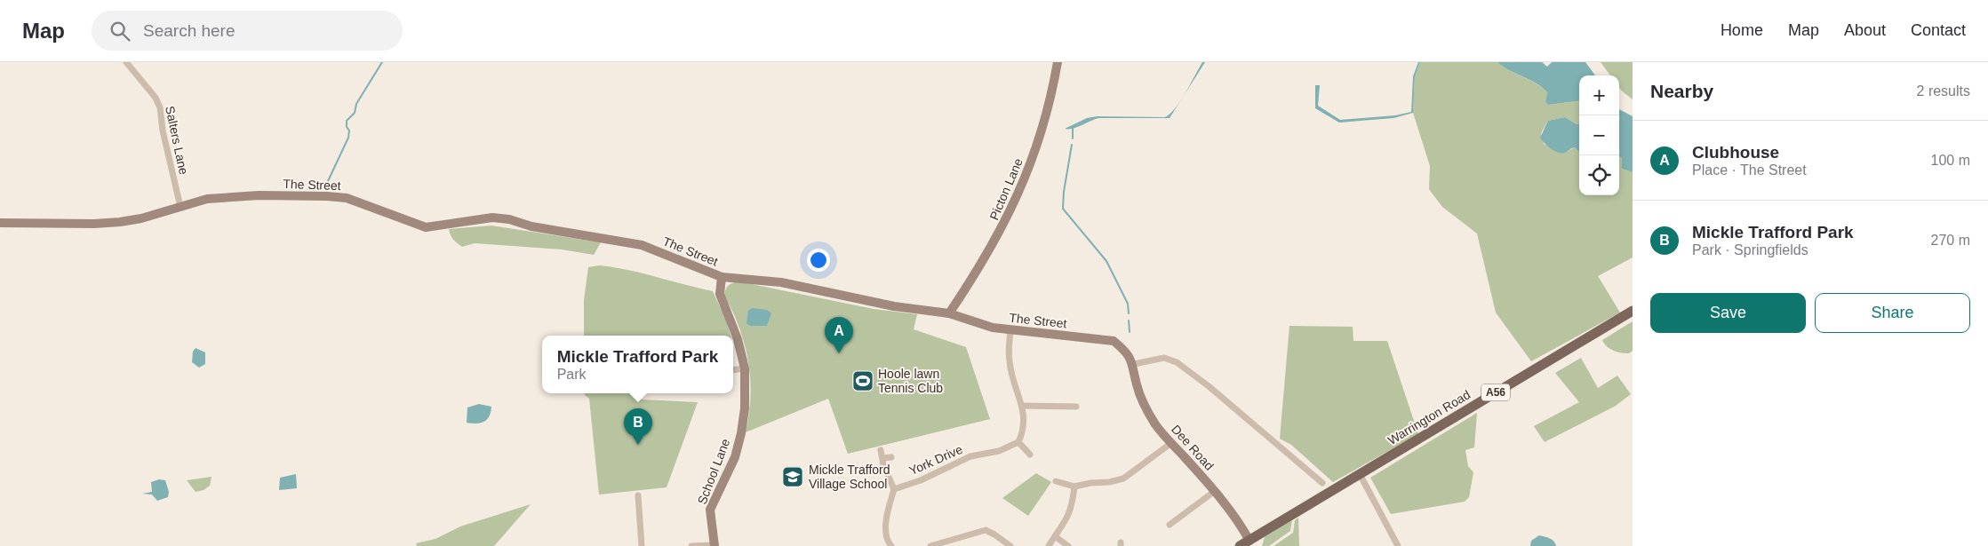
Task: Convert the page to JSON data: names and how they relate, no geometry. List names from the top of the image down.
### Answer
{
  "streets": {
    "main road": ["A56", "Warrington Road"],
    "street": [
      "Salters Lane",
      "The Street",
      "Picton Lane",
      "Dee Road",
      "York Drive",
      "School Lane"
    ]
  },
  "crossings": [
    ["Salters Lane", "The Street"],
    ["The Street", "Picton Lane"],
    ["The Street", "Dee Road"],
    ["The Street", "School Lane"],
    ["Warrington Road", "Dee Road"]
  ],
  "places": {
    "sports": ["Hoole lawn Tennis Club"],
    "school or university": ["Mickle Trafford Village School"]
  },
  "page": {
    "header": "Map",
    "search": "Search here",
    "nav": [
      "Home",
      "Map",
      "About",
      "Contact"
    ],
    "heading": ["Nearby", "2 results"],
    "map_buttons": ["+", "−"],
    "list": [
      {
        "mark": "A",
        "name": "Clubhouse",
        "note": "Place · The Street",
        "value": "100 m"
      },
      {
        "mark": "B",
        "name": "Mickle Trafford Park",
        "note": "Park · Springfields",
        "value": "270 m"
      }
    ],
    "buttons": ["Save", "Share"],
    "pins": ["A", "B"],
    "popup": ["Mickle Trafford Park", "Park"]
  }
}
